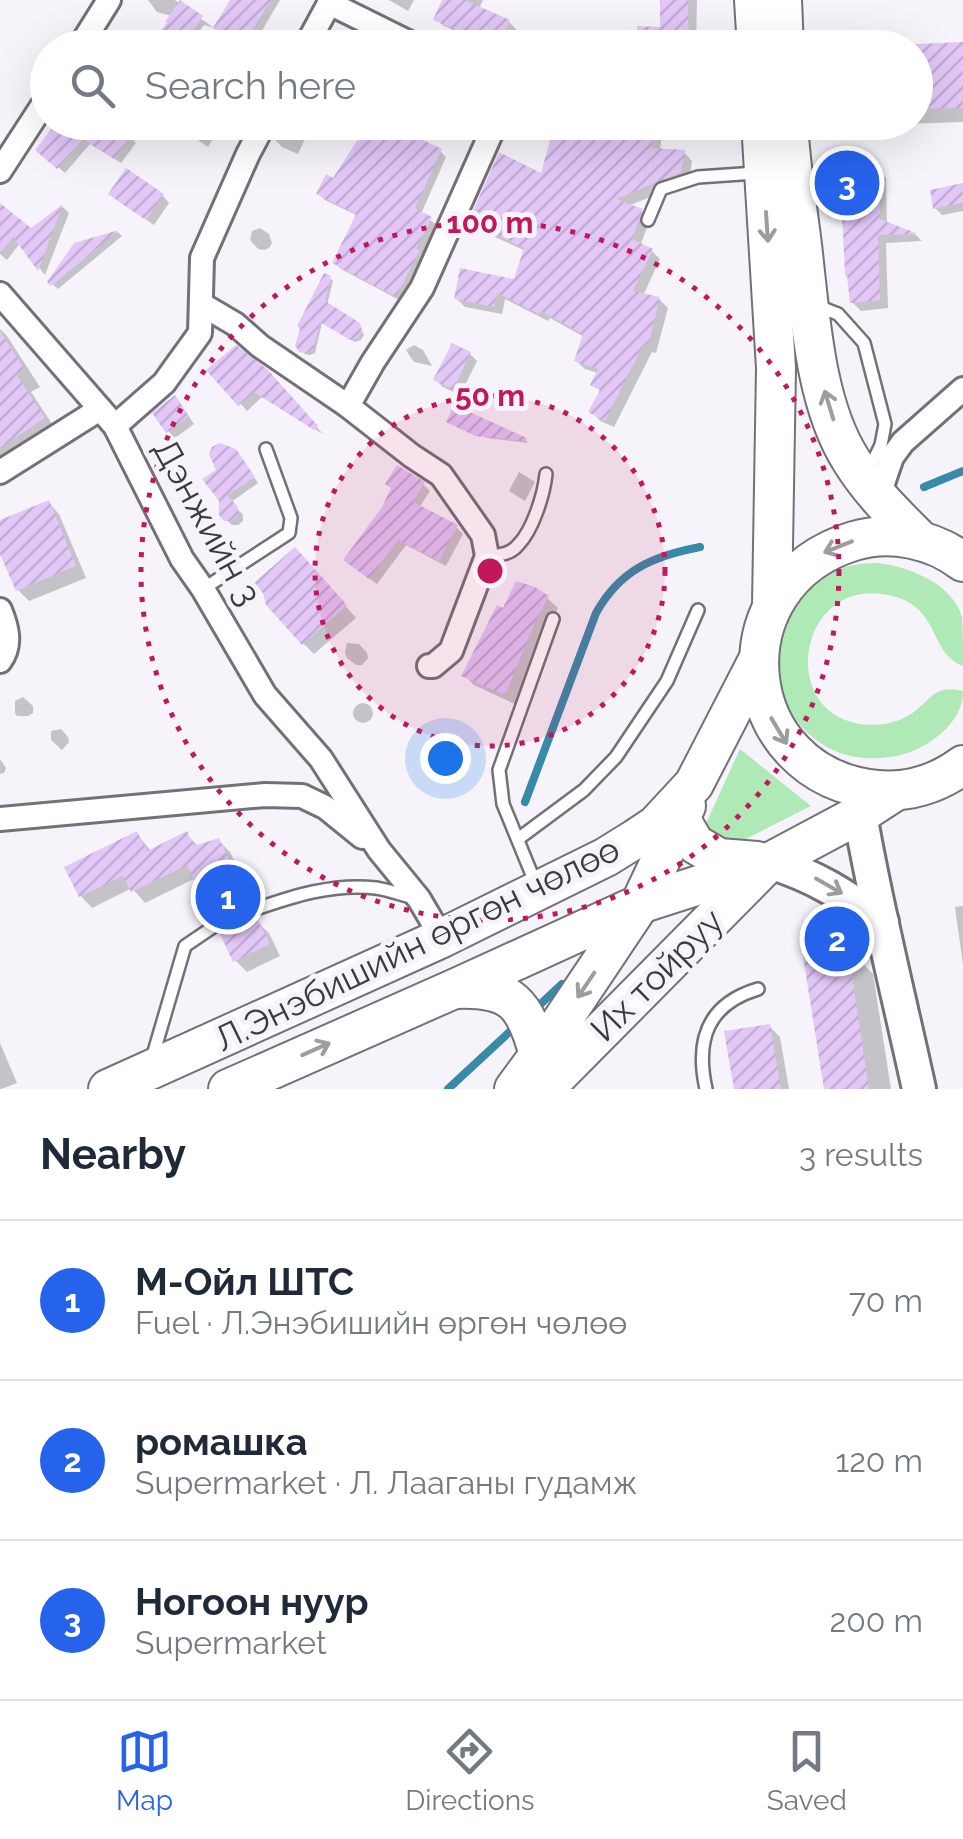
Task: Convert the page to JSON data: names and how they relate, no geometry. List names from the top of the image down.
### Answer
{
  "streets": {
    "main road": ["Л.Энэбишийн өргөн чөлөө", "Их тойруу"],
    "street": ["Дэнжийн 3"]
  },
  "crossings": [
    ["Дэнжийн 3", "Л.Энэбишийн өргөн чөлөө"],
    ["Л.Энэбишийн өргөн чөлөө", "Их тойруу"]
  ],
  "page": {
    "search": "Search here",
    "pins": ["3", "1", "2"],
    "heading": ["Nearby", "3 results"],
    "list": [
      {
        "mark": "1",
        "name": "М-Ойл ШТС",
        "note": "Fuel · Л.Энэбишийн өргөн чөлөө",
        "value": "70 m"
      },
      {
        "mark": "2",
        "name": "ромашка",
        "note": "Supermarket · Л. Лааганы гудамж",
        "value": "120 m"
      },
      {
        "mark": "3",
        "name": "Ногоон нуур",
        "note": "Supermarket",
        "value": "200 m"
      }
    ],
    "nav": ["Map", "Directions", "Saved"]
  },
  "rings": ["100 m", "50 m"]
}
